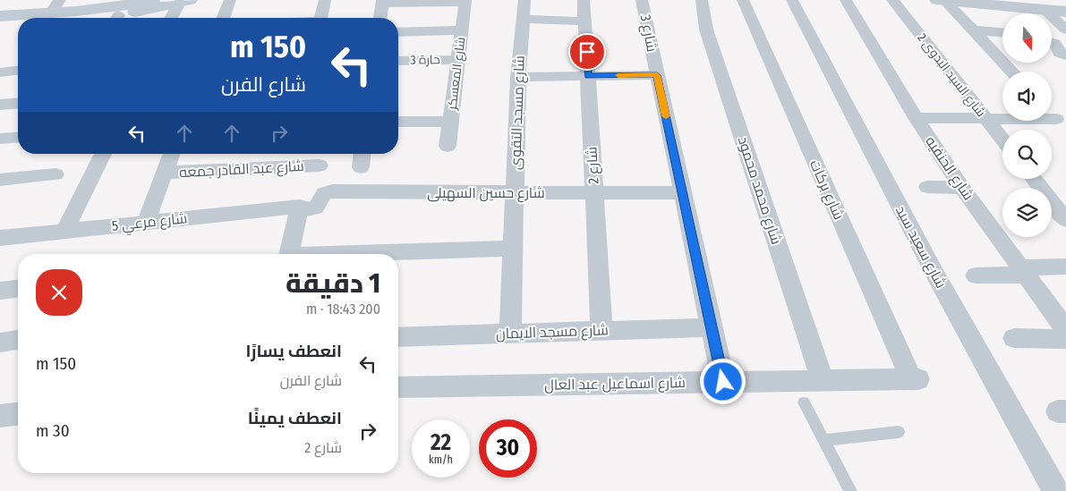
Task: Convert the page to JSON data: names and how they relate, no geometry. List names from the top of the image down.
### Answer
{
  "streets": {
    "street": [
      "شارع 3",
      "حارة 3",
      "شارع المعسكر",
      "شارع السيد البدوى 2",
      "شارع مسجد التقوى",
      "شارع 2",
      "شارع الحنفيه",
      "شارع عبد القادر جمعه",
      "شارع بركات",
      "شارع محمد محمود",
      "شارع حسين السهيلى",
      "شارع مرعي 5",
      "شارع سعيد سيد",
      "شارع مسجد الايمان",
      "شارع اسماعيل عبد العال"
    ]
  },
  "crossings": [
    ["شارع 3", "شارع حسين السهيلى"],
    ["شارع 3", "شارع مسجد الايمان"],
    ["شارع 3", "شارع اسماعيل عبد العال"],
    ["حارة 3", "شارع المعسكر"],
    ["شارع مسجد التقوى", "شارع حسين السهيلى"],
    ["شارع مسجد التقوى", "شارع مسجد الايمان"],
    ["شارع 2", "شارع حسين السهيلى"],
    ["شارع 2", "شارع مسجد الايمان"],
    ["شارع بركات", "شارع اسماعيل عبد العال"],
    ["شارع محمد محمود", "شارع اسماعيل عبد العال"],
    ["شارع حسين السهيلى", "شارع مرعي 5"]
  ],
  "north": "bottom",
  "page": {
    "turn": ["150 m", "شارع الفرن"],
    "heading": ["1 دقيقة", "200 m · 18:43"],
    "list": [
      {
        "name": "انعطف يسارًا",
        "note": "شارع الفرن",
        "value": "150 m"
      },
      {
        "name": "انعطف يمينًا",
        "note": "شارع 2",
        "value": "30 m"
      }
    ],
    "speed": "22 km/h",
    "limit": "30"
  }
}
